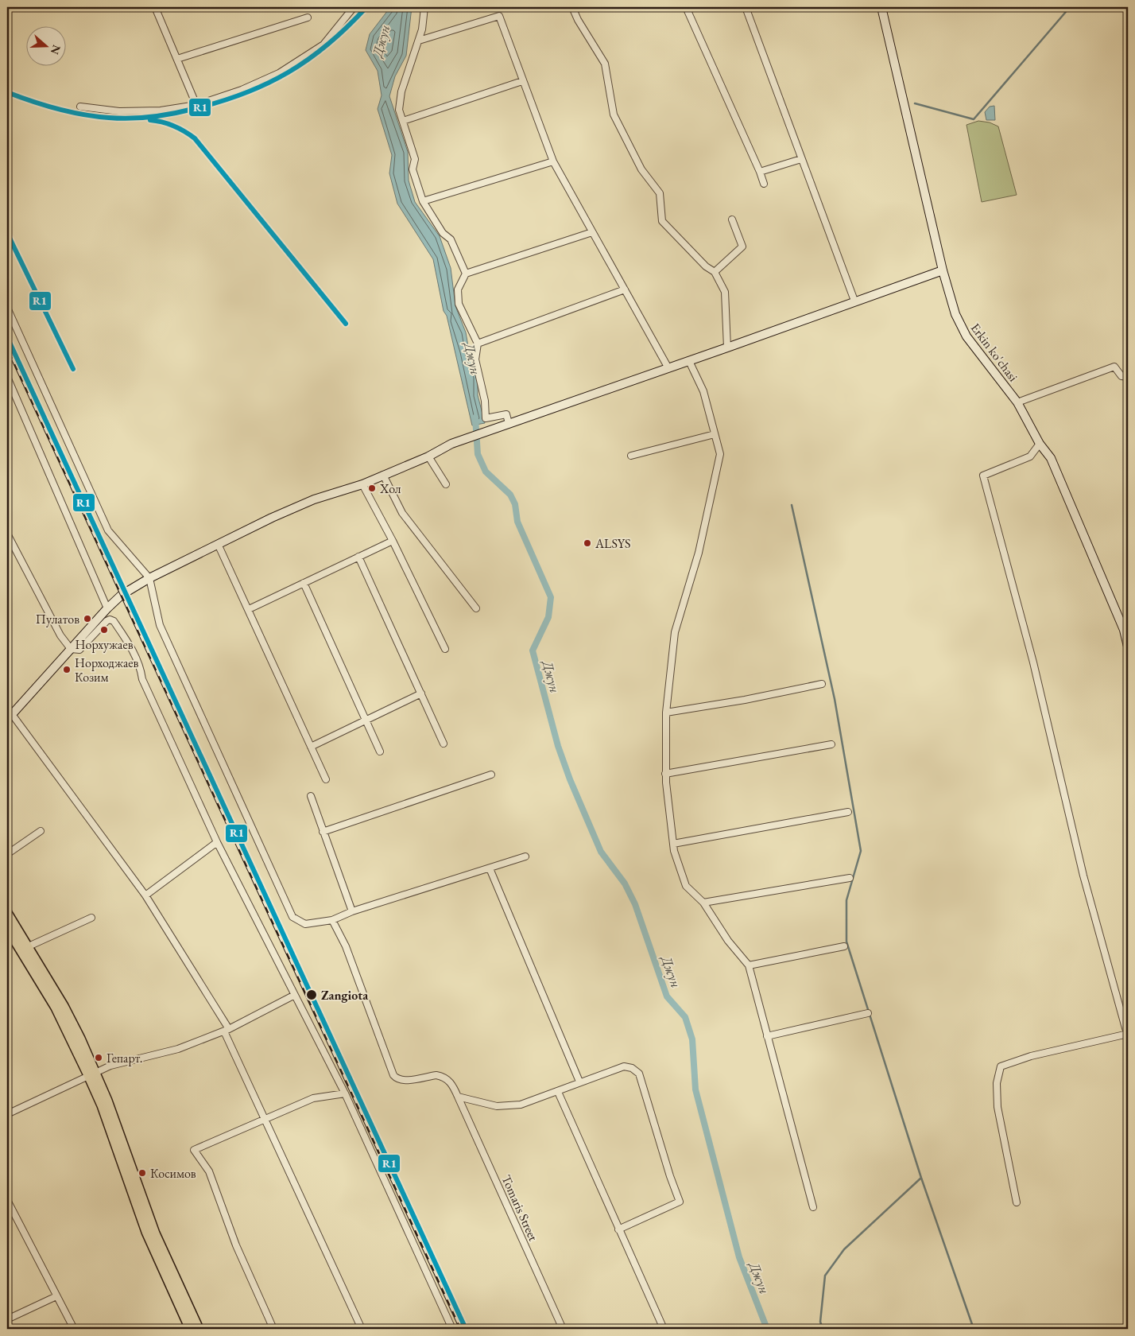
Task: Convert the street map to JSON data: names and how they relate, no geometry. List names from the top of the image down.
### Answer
{
  "streets": {
    "main road": ["Erkin ko'chasi"],
    "street": ["Tomaris Street"]
  },
  "water": ["Джун"],
  "places": [
    "Хол",
    "ALSYS",
    "Пулатов",
    "Норхужаев",
    "Норходжаев Козим",
    "Zangiota",
    "Гепарт.",
    "Косимов"
  ],
  "lines": ["transit line R1"],
  "north": "right"
}
